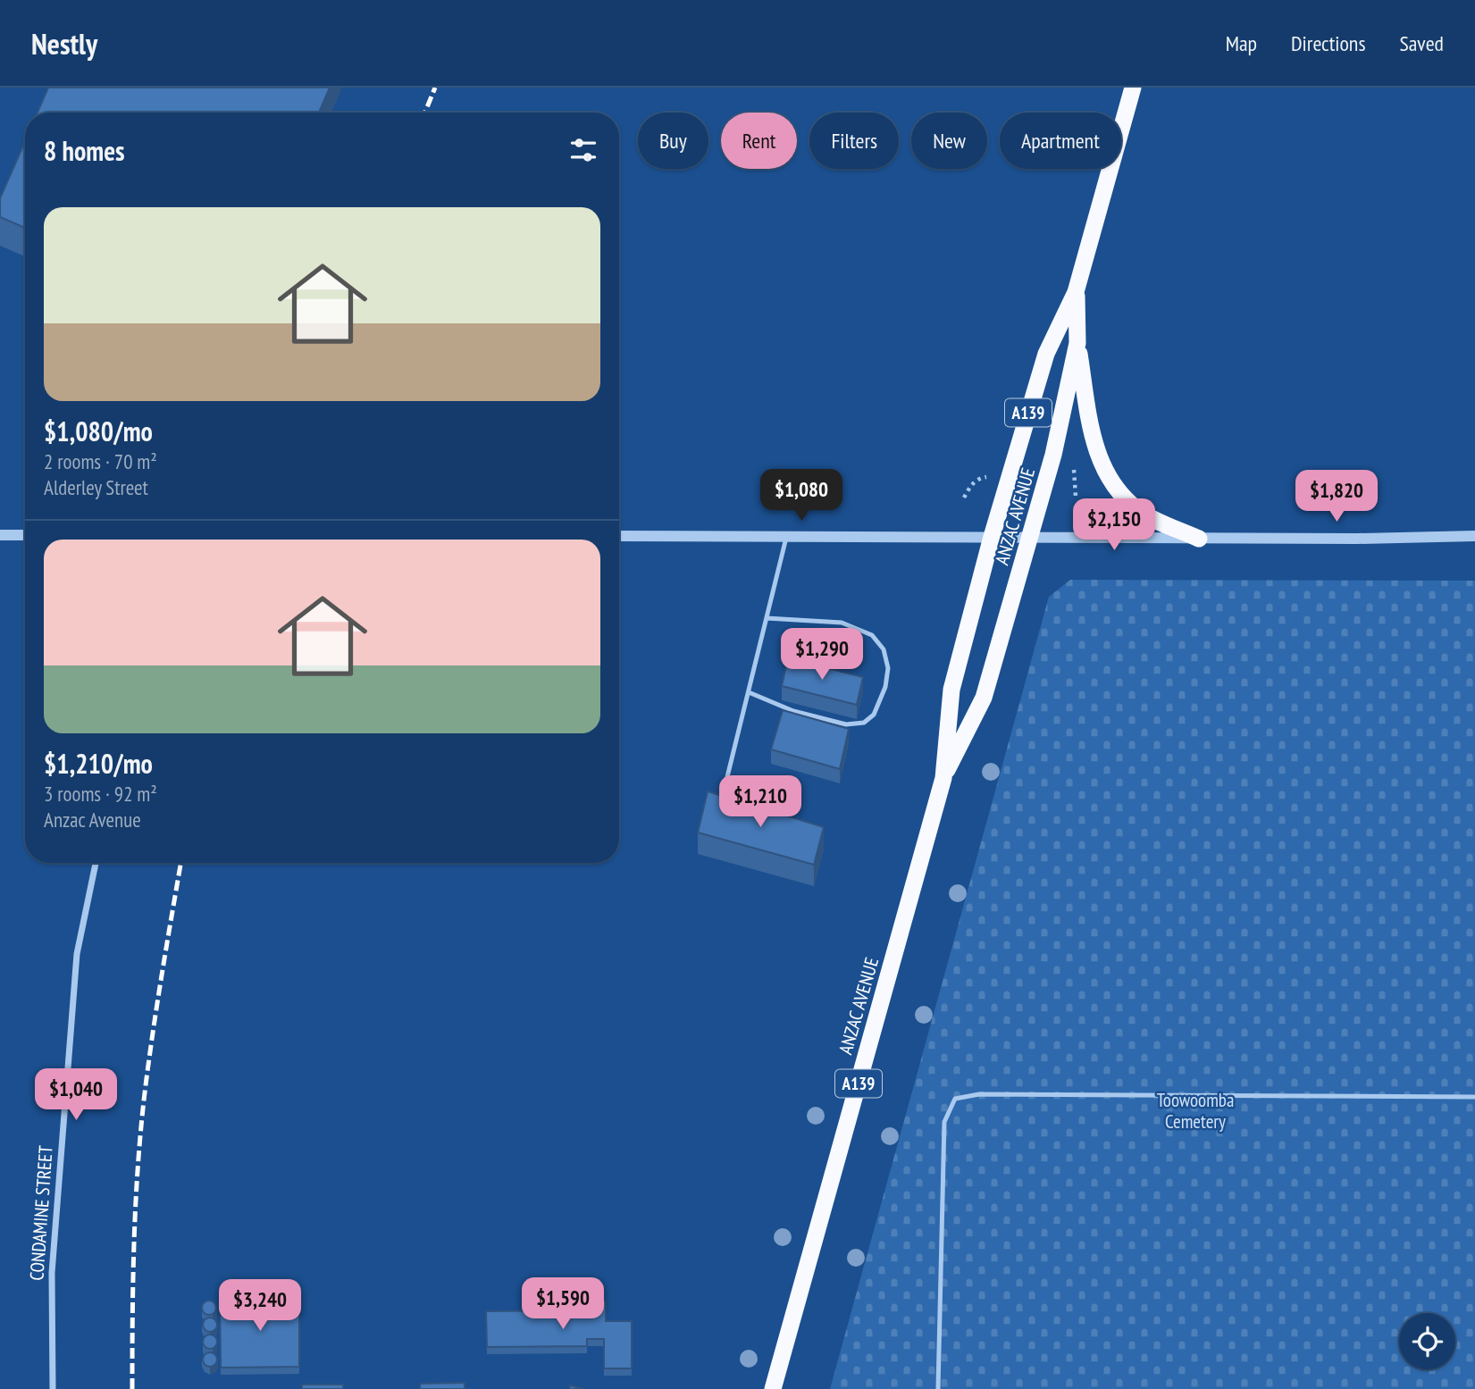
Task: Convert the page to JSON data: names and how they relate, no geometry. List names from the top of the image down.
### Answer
{
  "streets": {
    "highway": ["A139", "ANZAC AVENUE"],
    "street": ["CONDAMINE STREET"]
  },
  "parks": ["Toowoomba Cemetery"],
  "page": {
    "header": "Nestly",
    "nav": ["Map", "Directions", "Saved"],
    "chip": [
      "Buy",
      "Rent",
      "Filters",
      "New",
      "Apartment"
    ],
    "heading": "8 homes",
    "list": [
      {
        "name": "$1,080/mo",
        "note": "2 rooms · 70 m² · Alderley Street"
      },
      {
        "name": "$1,210/mo",
        "note": "3 rooms · 92 m² · Anzac Avenue"
      }
    ],
    "price": [
      "$1,080",
      "$1,820",
      "$2,150",
      "$1,290",
      "$1,210",
      "$1,040",
      "$1,590",
      "$3,240"
    ]
  }
}
